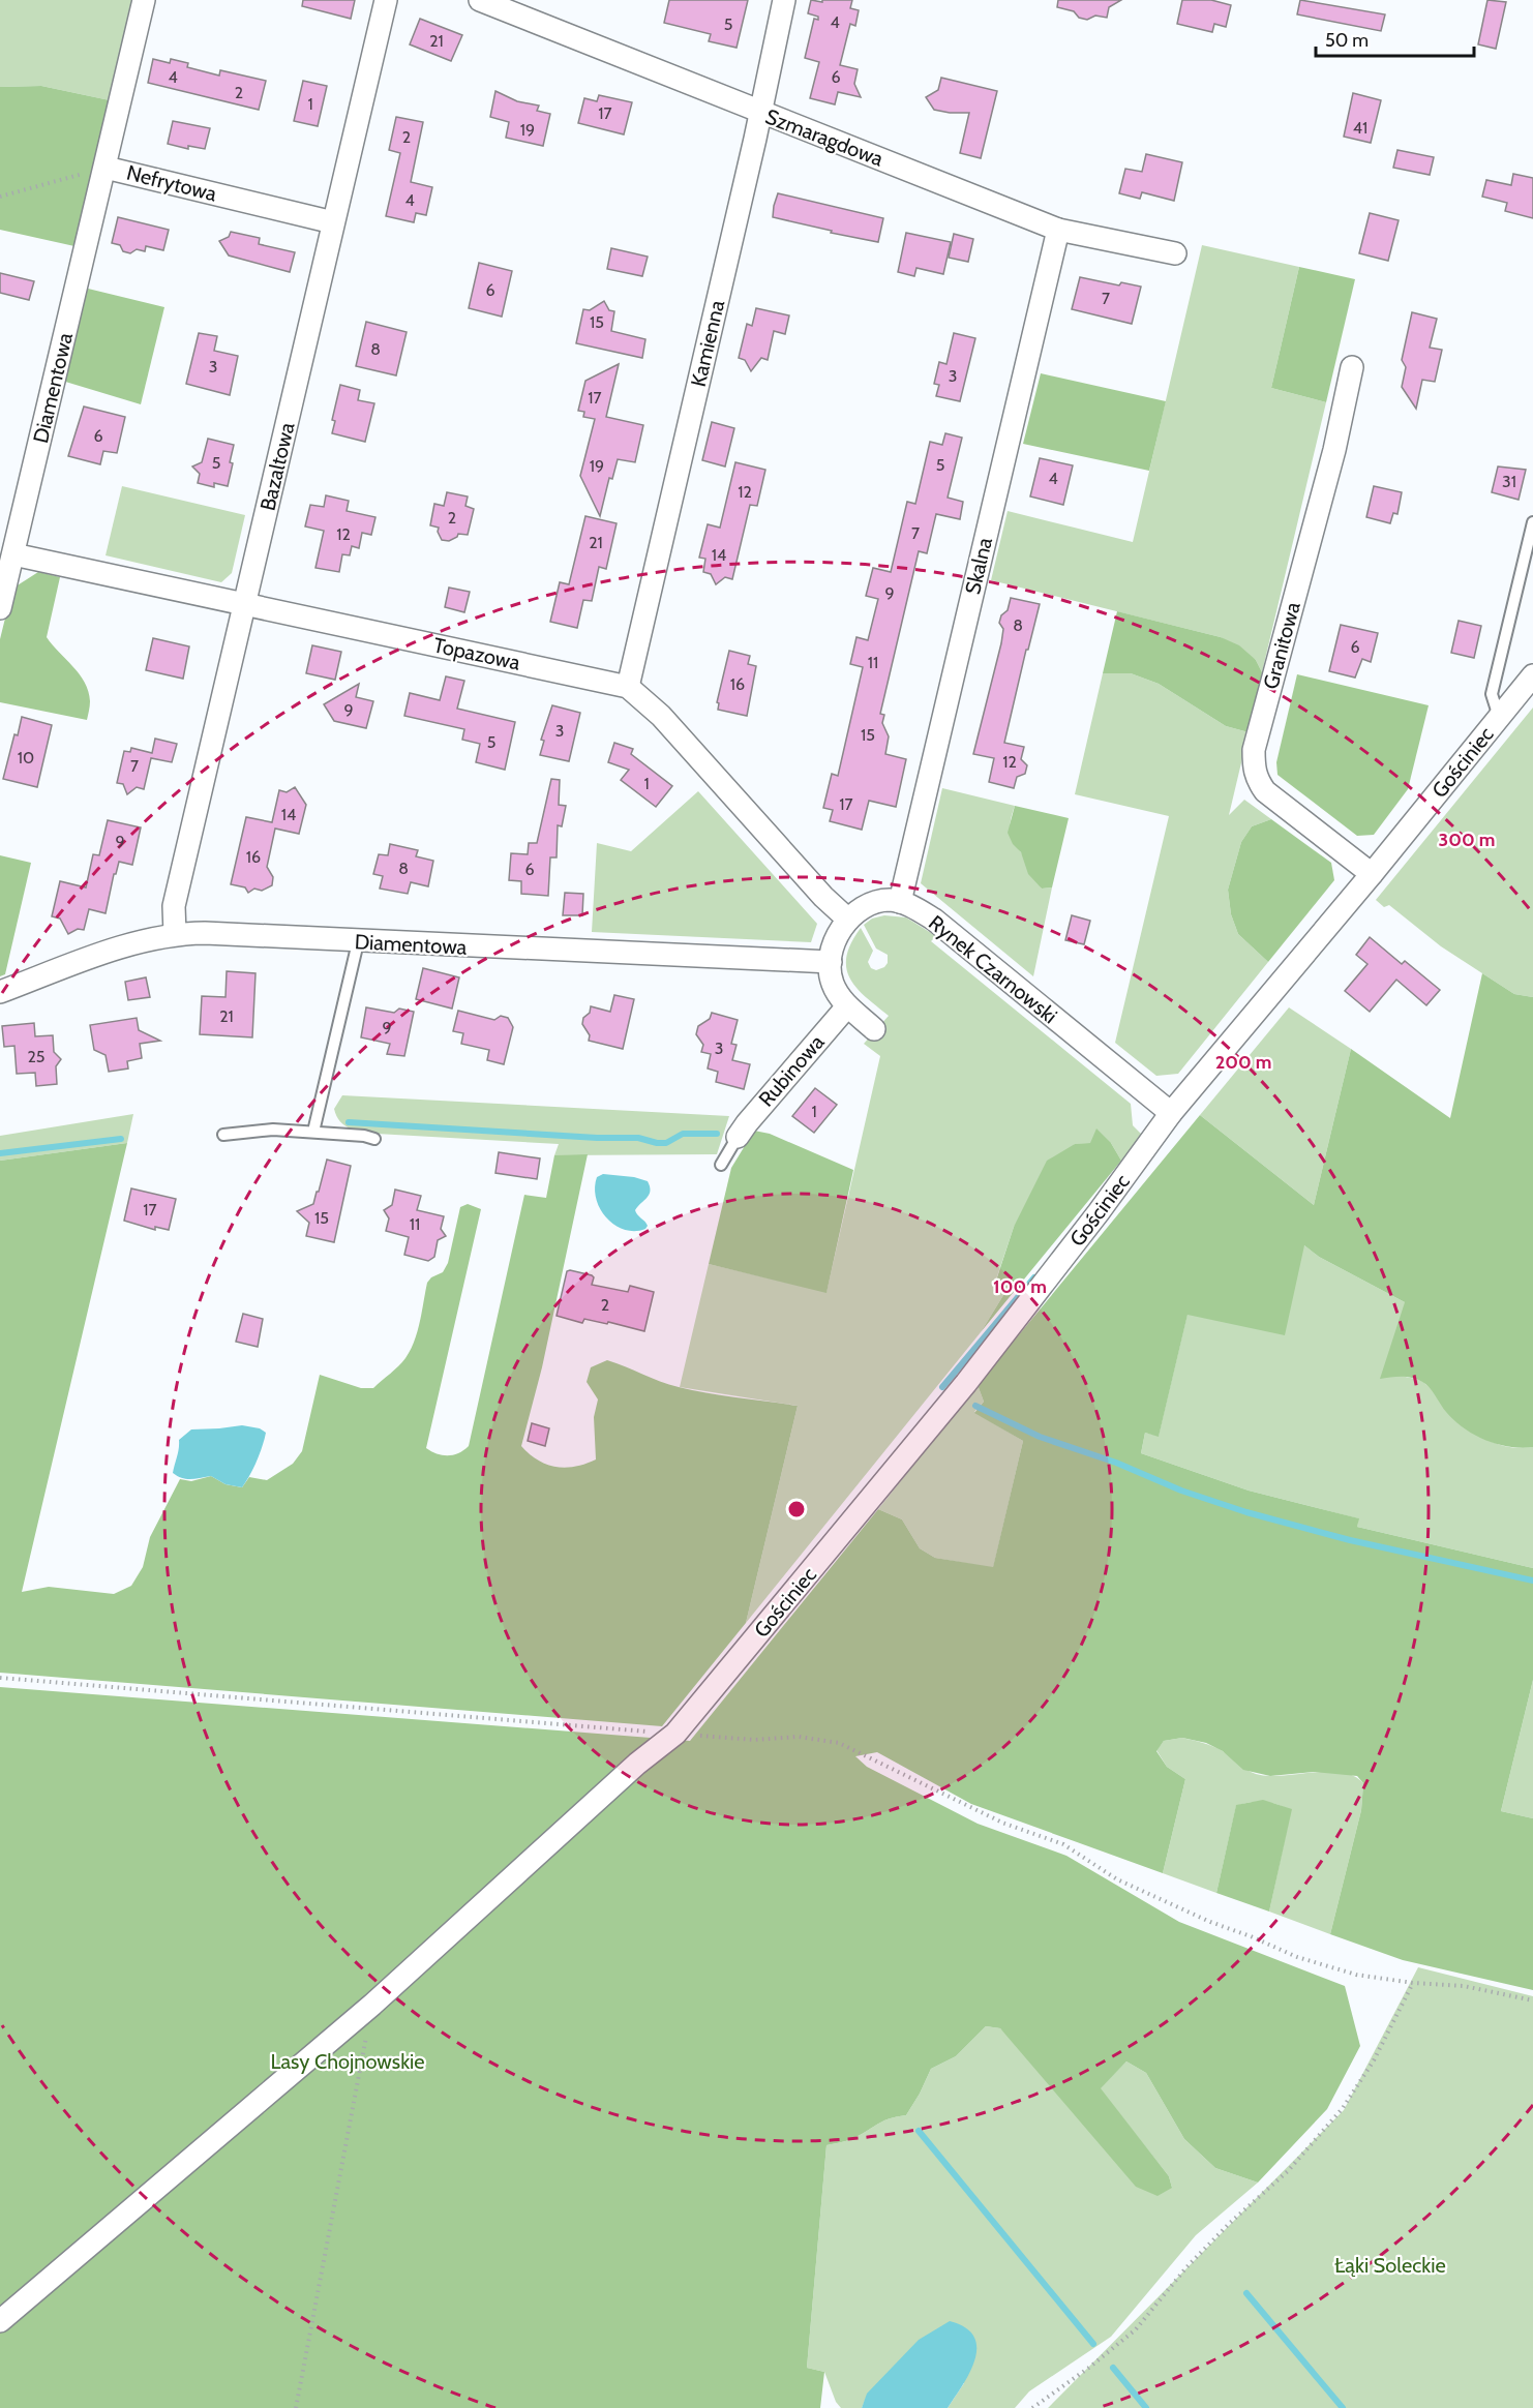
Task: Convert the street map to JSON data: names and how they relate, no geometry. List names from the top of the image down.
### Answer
{
  "streets": {
    "street": [
      "Szmaragdowa",
      "Nefrytowa",
      "Kamienna",
      "Diamentowa",
      "Bazaltowa",
      "Skalna",
      "Granitowa",
      "Topazowa",
      "Gościniec",
      "Rynek Czarnowski",
      "Rubinowa"
    ]
  },
  "crossings": [
    ["Szmaragdowa", "Kamienna"],
    ["Szmaragdowa", "Skalna"],
    ["Nefrytowa", "Diamentowa"],
    ["Nefrytowa", "Bazaltowa"],
    ["Kamienna", "Topazowa"],
    ["Diamentowa", "Bazaltowa"],
    ["Diamentowa", "Topazowa"],
    ["Bazaltowa", "Topazowa"],
    ["Skalna", "Rynek Czarnowski"],
    ["Granitowa", "Gościniec"],
    ["Gościniec", "Rynek Czarnowski"]
  ],
  "parks": ["Lasy Chojnowskie", "Łąki Soleckie"],
  "house_numbers": [
    "4",
    "5",
    "21",
    "4",
    "6",
    "2",
    "1",
    "17",
    "41",
    "19",
    "2",
    "4",
    "6",
    "7",
    "15",
    "8",
    "3",
    "3",
    "17",
    "6",
    "5",
    "5",
    "19",
    "4",
    "31",
    "12",
    "2",
    "7",
    "12",
    "21",
    "14",
    "9",
    "8",
    "6",
    "11",
    "16",
    "9",
    "3",
    "15",
    "5",
    "10",
    "12",
    "7",
    "1",
    "17",
    "14",
    "9",
    "16",
    "8",
    "6",
    "21",
    "9",
    "3",
    "25",
    "1",
    "17",
    "15",
    "11",
    "2"
  ],
  "scale_bar": "50 m",
  "rings": ["300 m", "200 m", "100 m"]
}
